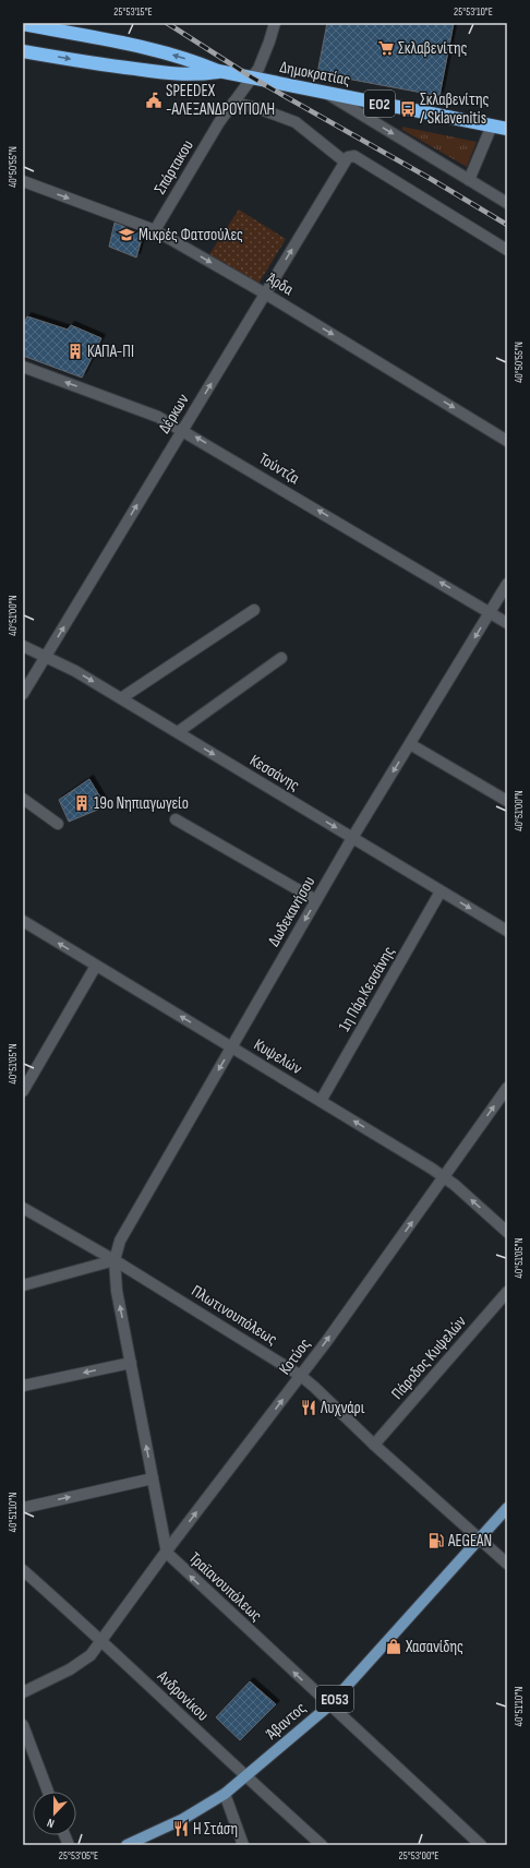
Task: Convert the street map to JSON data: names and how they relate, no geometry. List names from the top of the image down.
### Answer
{
  "streets": {
    "highway": ["Δημοκρατίας", "ΕΟ2"],
    "main road": ["ΕΟ53", "Άβαντος"],
    "street": [
      "Σπάρτακου",
      "Άρδα",
      "Δέρκων",
      "Τούντζα",
      "Κεσσάνης",
      "Δωδεκανήσου",
      "1η Πάρ.Κεσσάνης",
      "Κυψελών",
      "Πλωτινουπόλεως",
      "Κοτύος",
      "Πάροδος Κυψελών",
      "Τραϊανουπόλεως",
      "Ανδρονίκου"
    ]
  },
  "crossings": [
    ["Δημοκρατίας", "Σπάρτακου"],
    ["Σπάρτακου", "Άρδα"],
    ["Άρδα", "Δέρκων"],
    ["Δέρκων", "Τούντζα"],
    ["Δέρκων", "Κεσσάνης"],
    ["Τούντζα", "Δωδεκανήσου"],
    ["Κεσσάνης", "Δωδεκανήσου"],
    ["Κεσσάνης", "1η Πάρ.Κεσσάνης"],
    ["Δωδεκανήσου", "Κυψελών"],
    ["Δωδεκανήσου", "Πλωτινουπόλεως"],
    ["Δωδεκανήσου", "Τραϊανουπόλεως"],
    ["1η Πάρ.Κεσσάνης", "Κυψελών"],
    ["Κυψελών", "Κοτύος"],
    ["Πλωτινουπόλεως", "Κοτύος"],
    ["Πλωτινουπόλεως", "Πάροδος Κυψελών"],
    ["Πλωτινουπόλεως", "Τραϊανουπόλεως"],
    ["Πλωτινουπόλεως", "Άβαντος"],
    ["Κοτύος", "Τραϊανουπόλεως"],
    ["Κοτύος", "Ανδρονίκου"],
    ["Τραϊανουπόλεως", "Άβαντος"],
    ["Ανδρονίκου", "Άβαντος"]
  ],
  "one_way": [
    "Άρδα",
    "Δέρκων",
    "Τούντζα",
    "Δωδεκανήσου",
    "Κυψελών",
    "Κοτύος",
    "Τραϊανουπόλεως"
  ],
  "places": {
    "supermarket": ["Σκλαβενίτης"],
    "public building": ["SPEEDEX -ΑΛΕΞΑΝΔΡΟΥΠΟΛΗ"],
    "bus stop": ["Σκλαβενίτης / Sklavenitis"],
    "school or university": ["Μικρές Φατσούλες"],
    "building": ["ΚΑΠΑ-ΠΙ", "19ο Νηπιαγωγείο"],
    "restaurant": ["Λυχνάρι", "Η Στάση"],
    "fuel station": ["AEGEAN"],
    "shop": ["Χασανίδης"]
  },
  "north": "bottom",
  "coordinates": [
    "25°53'15\"E",
    "25°53'10\"E",
    "40°50'55\"N",
    "40°51'00\"N",
    "40°51'05\"N",
    "40°51'10\"N",
    "25°53'05\"E",
    "25°53'00\"E"
  ]
}
